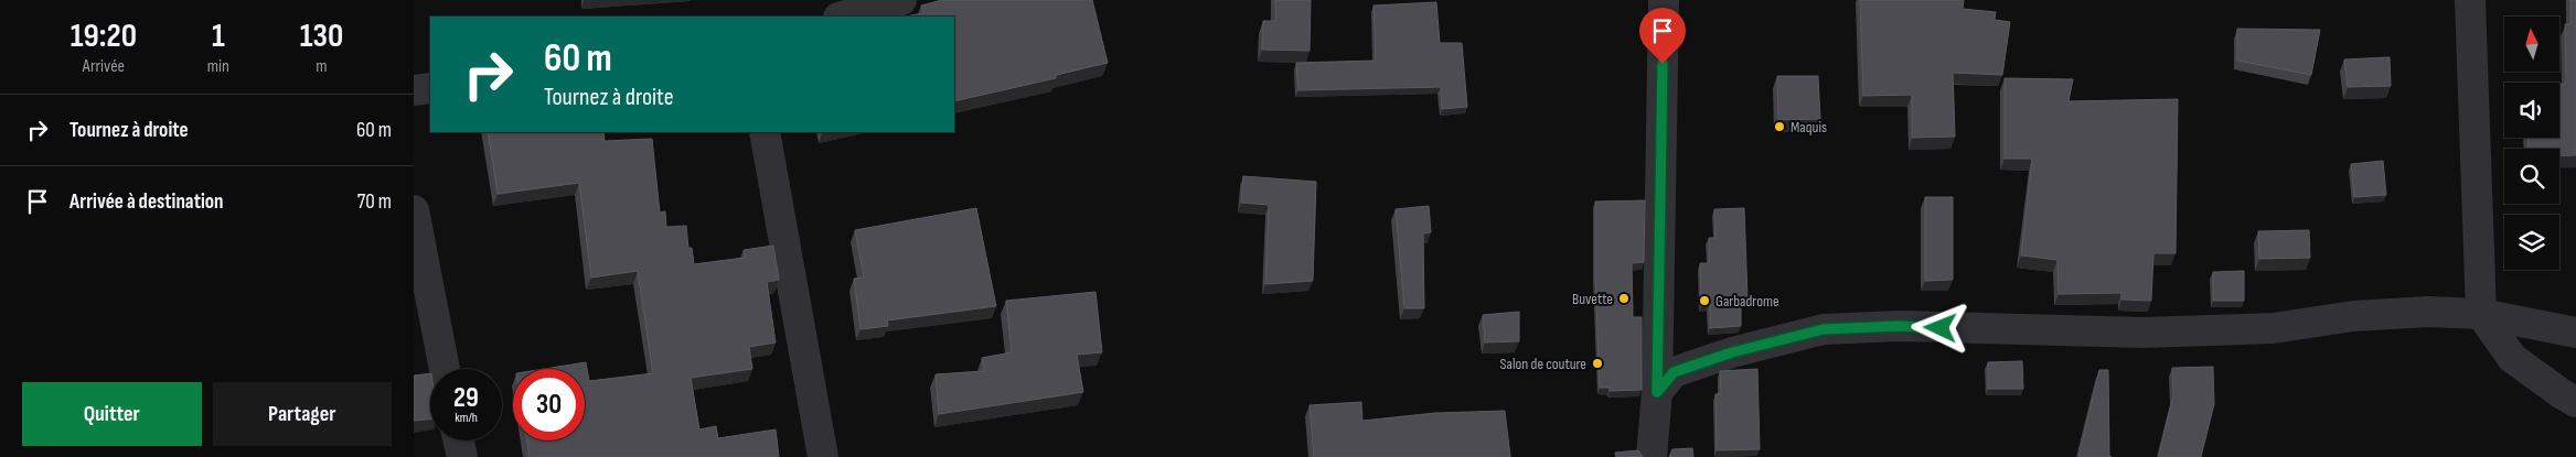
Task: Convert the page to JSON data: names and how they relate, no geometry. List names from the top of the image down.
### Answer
{
  "places": [
    "Maquis",
    "Buvette",
    "Garbadrome",
    "Salon de couture"
  ],
  "north": "top",
  "page": {
    "eta": [
      "19:20",
      "Arrivée",
      "1",
      "min",
      "130",
      "m"
    ],
    "turn": ["60 m", "Tournez à droite"],
    "list": [
      {
        "name": "Tournez à droite",
        "value": "60 m"
      },
      {
        "name": "Arrivée à destination",
        "value": "70 m"
      }
    ],
    "speed": "29 km/h",
    "limit": "30",
    "buttons": ["Quitter", "Partager"]
  }
}
